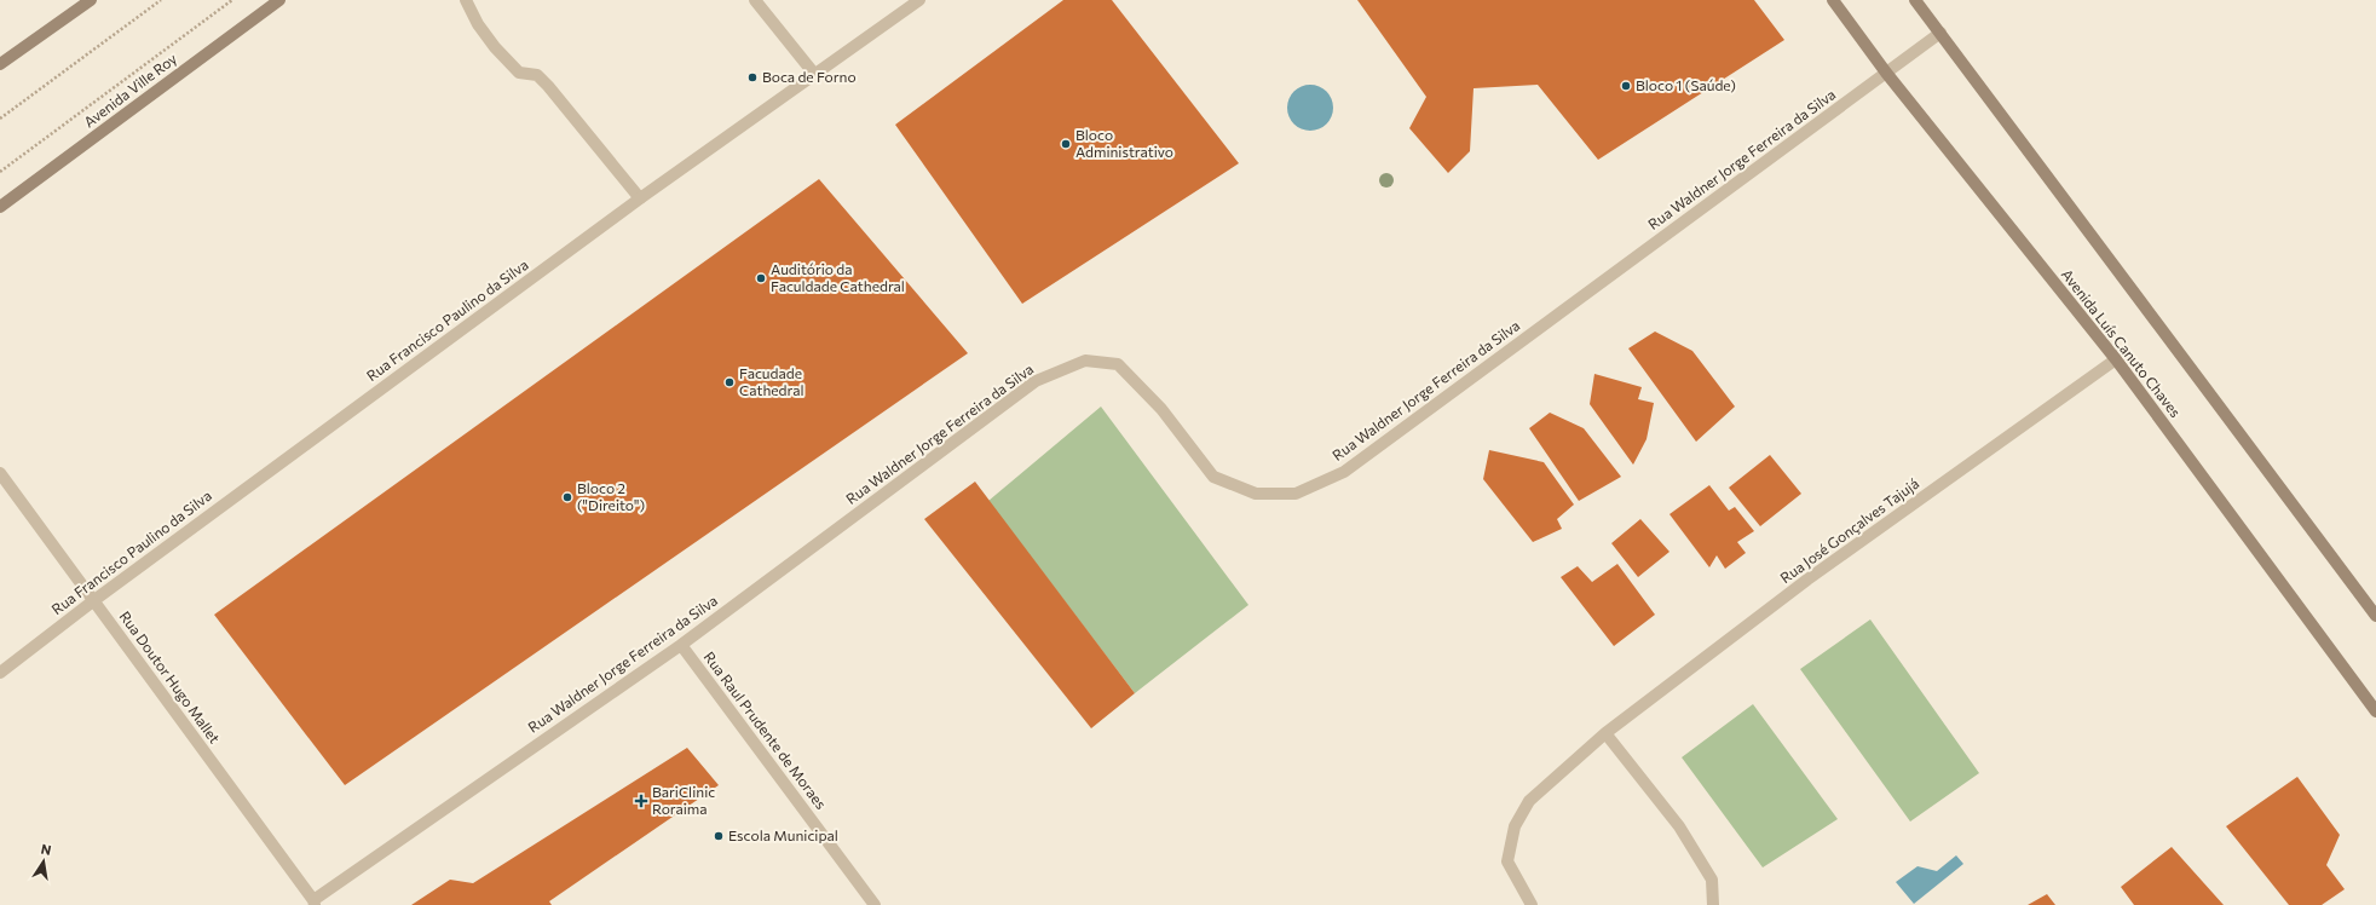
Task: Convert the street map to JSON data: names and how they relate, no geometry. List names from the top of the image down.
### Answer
{
  "streets": {
    "street": [
      "Avenida Ville Roy",
      "Rua Waldner Jorge Ferreira da Silva",
      "Rua Francisco Paulino da Silva",
      "Avenida Luís Canuto Chaves",
      "Rua José Gonçalves Tajujá",
      "Rua Doutor Hugo Mallet",
      "Rua Raul Prudente de Moraes"
    ]
  },
  "crossings": [
    ["Rua Waldner Jorge Ferreira da Silva", "Avenida Luís Canuto Chaves"],
    ["Rua Waldner Jorge Ferreira da Silva", "Rua Doutor Hugo Mallet"],
    ["Rua Waldner Jorge Ferreira da Silva", "Rua Raul Prudente de Moraes"],
    ["Rua Francisco Paulino da Silva", "Rua Doutor Hugo Mallet"],
    ["Avenida Luís Canuto Chaves", "Rua José Gonçalves Tajujá"]
  ],
  "places": {
    "other": [
      "Boca de Forno",
      "Bloco 1 (Saúde)",
      "Bloco Administrativo",
      "Auditório da Faculdade Cathedral",
      "Facudade Cathedral",
      "Bloco 2 (\"Direito\")",
      "Escola Municipal"
    ],
    "health": ["BariClinic Roraima"]
  },
  "north": "top"
}
